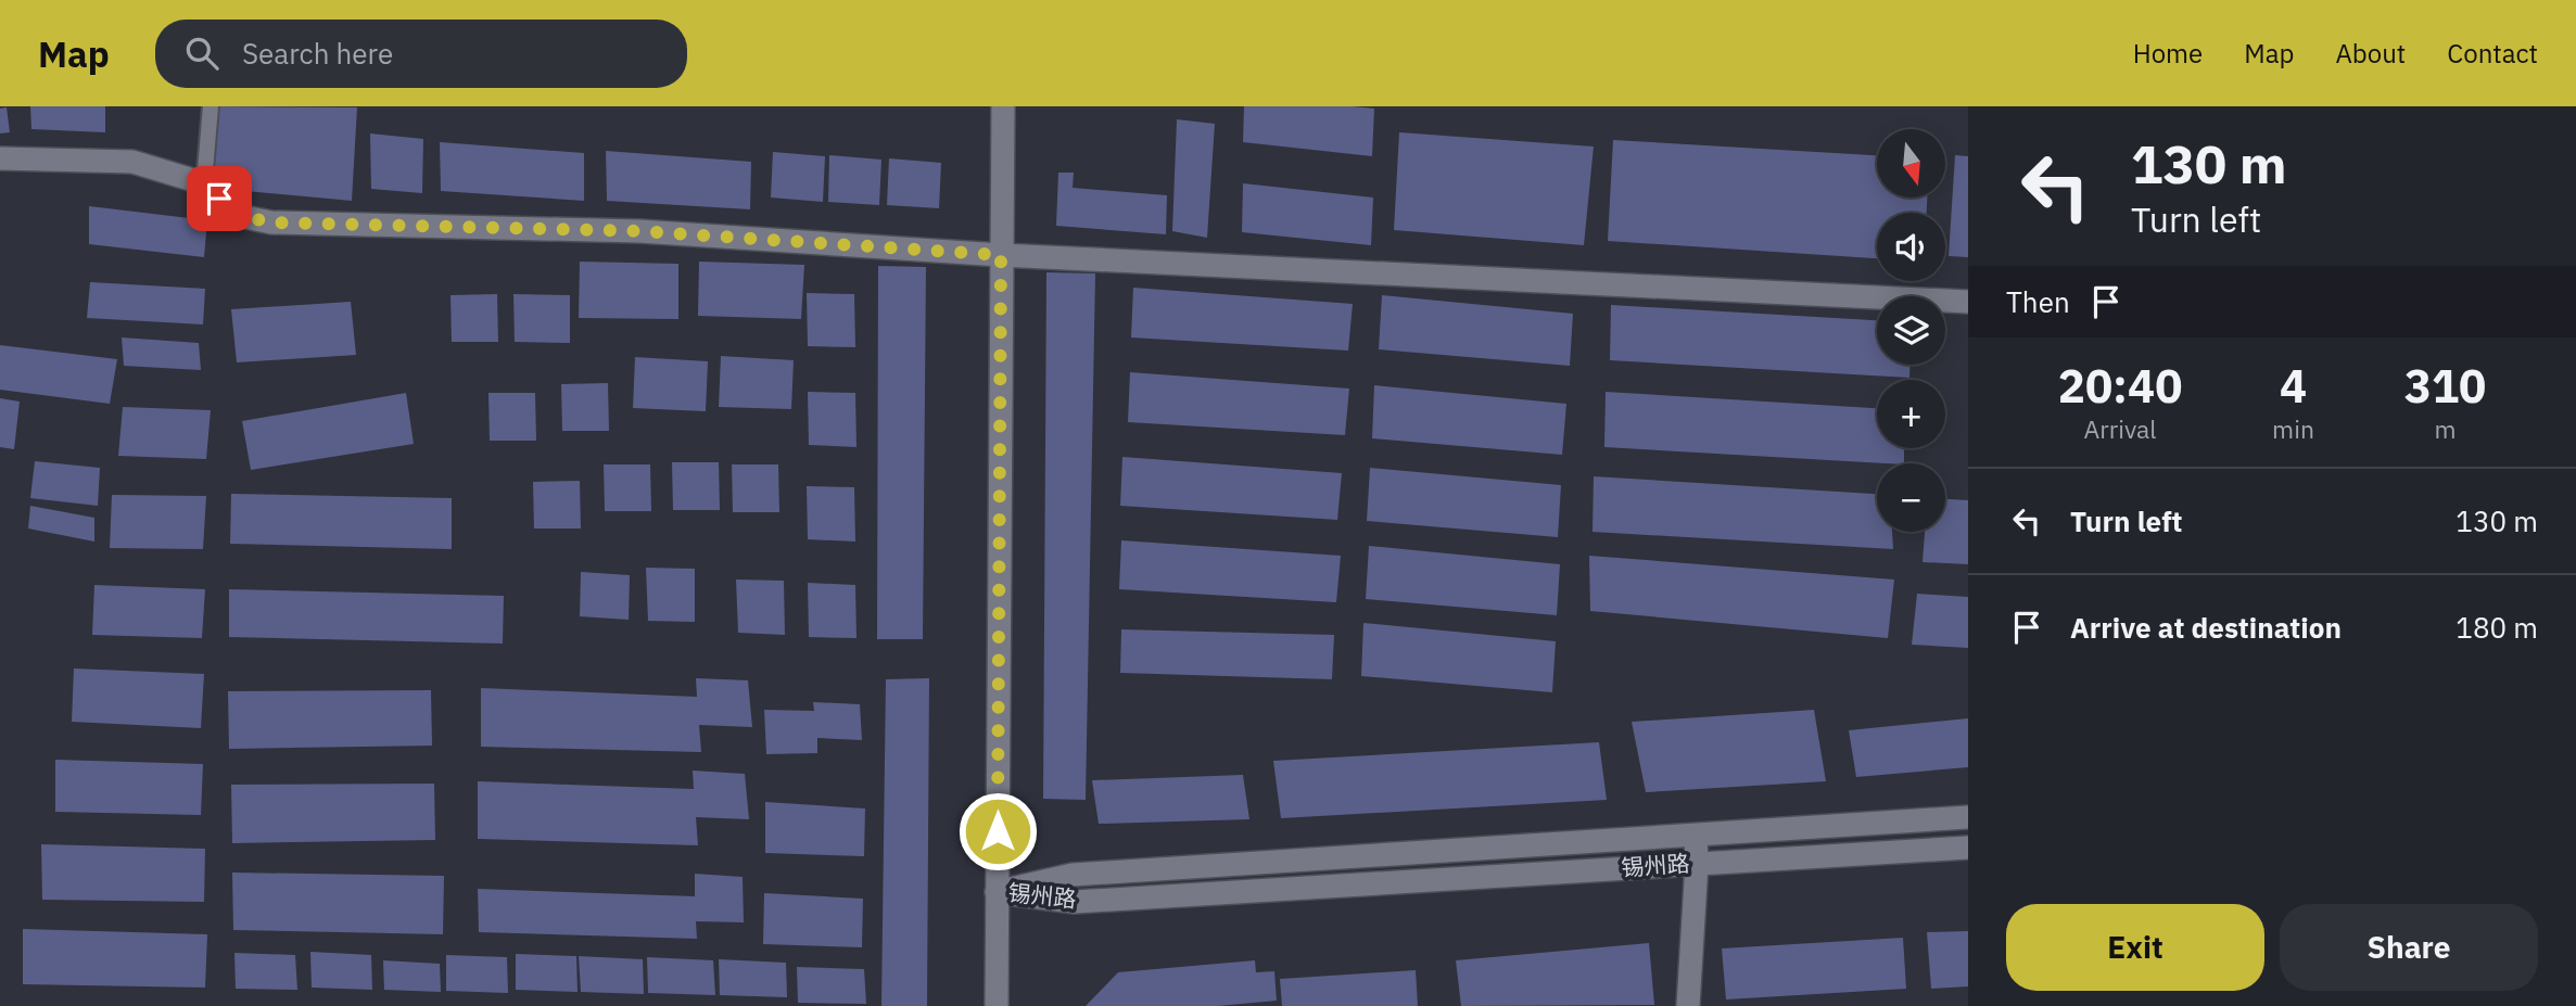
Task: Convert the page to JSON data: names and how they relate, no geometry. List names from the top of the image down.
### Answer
{
  "streets": {
    "street": ["锡州路"]
  },
  "north": "bottom",
  "page": {
    "header": "Map",
    "search": "Search here",
    "nav": [
      "Home",
      "Map",
      "About",
      "Contact"
    ],
    "turn": ["130 m", "Turn left"],
    "map_buttons": ["+", "−"],
    "then": "Then",
    "eta": [
      "20:40",
      "Arrival",
      "4",
      "min",
      "310",
      "m"
    ],
    "list": [
      {
        "name": "Turn left",
        "value": "130 m"
      },
      {
        "name": "Arrive at destination",
        "value": "180 m"
      }
    ],
    "buttons": ["Exit", "Share"]
  }
}
